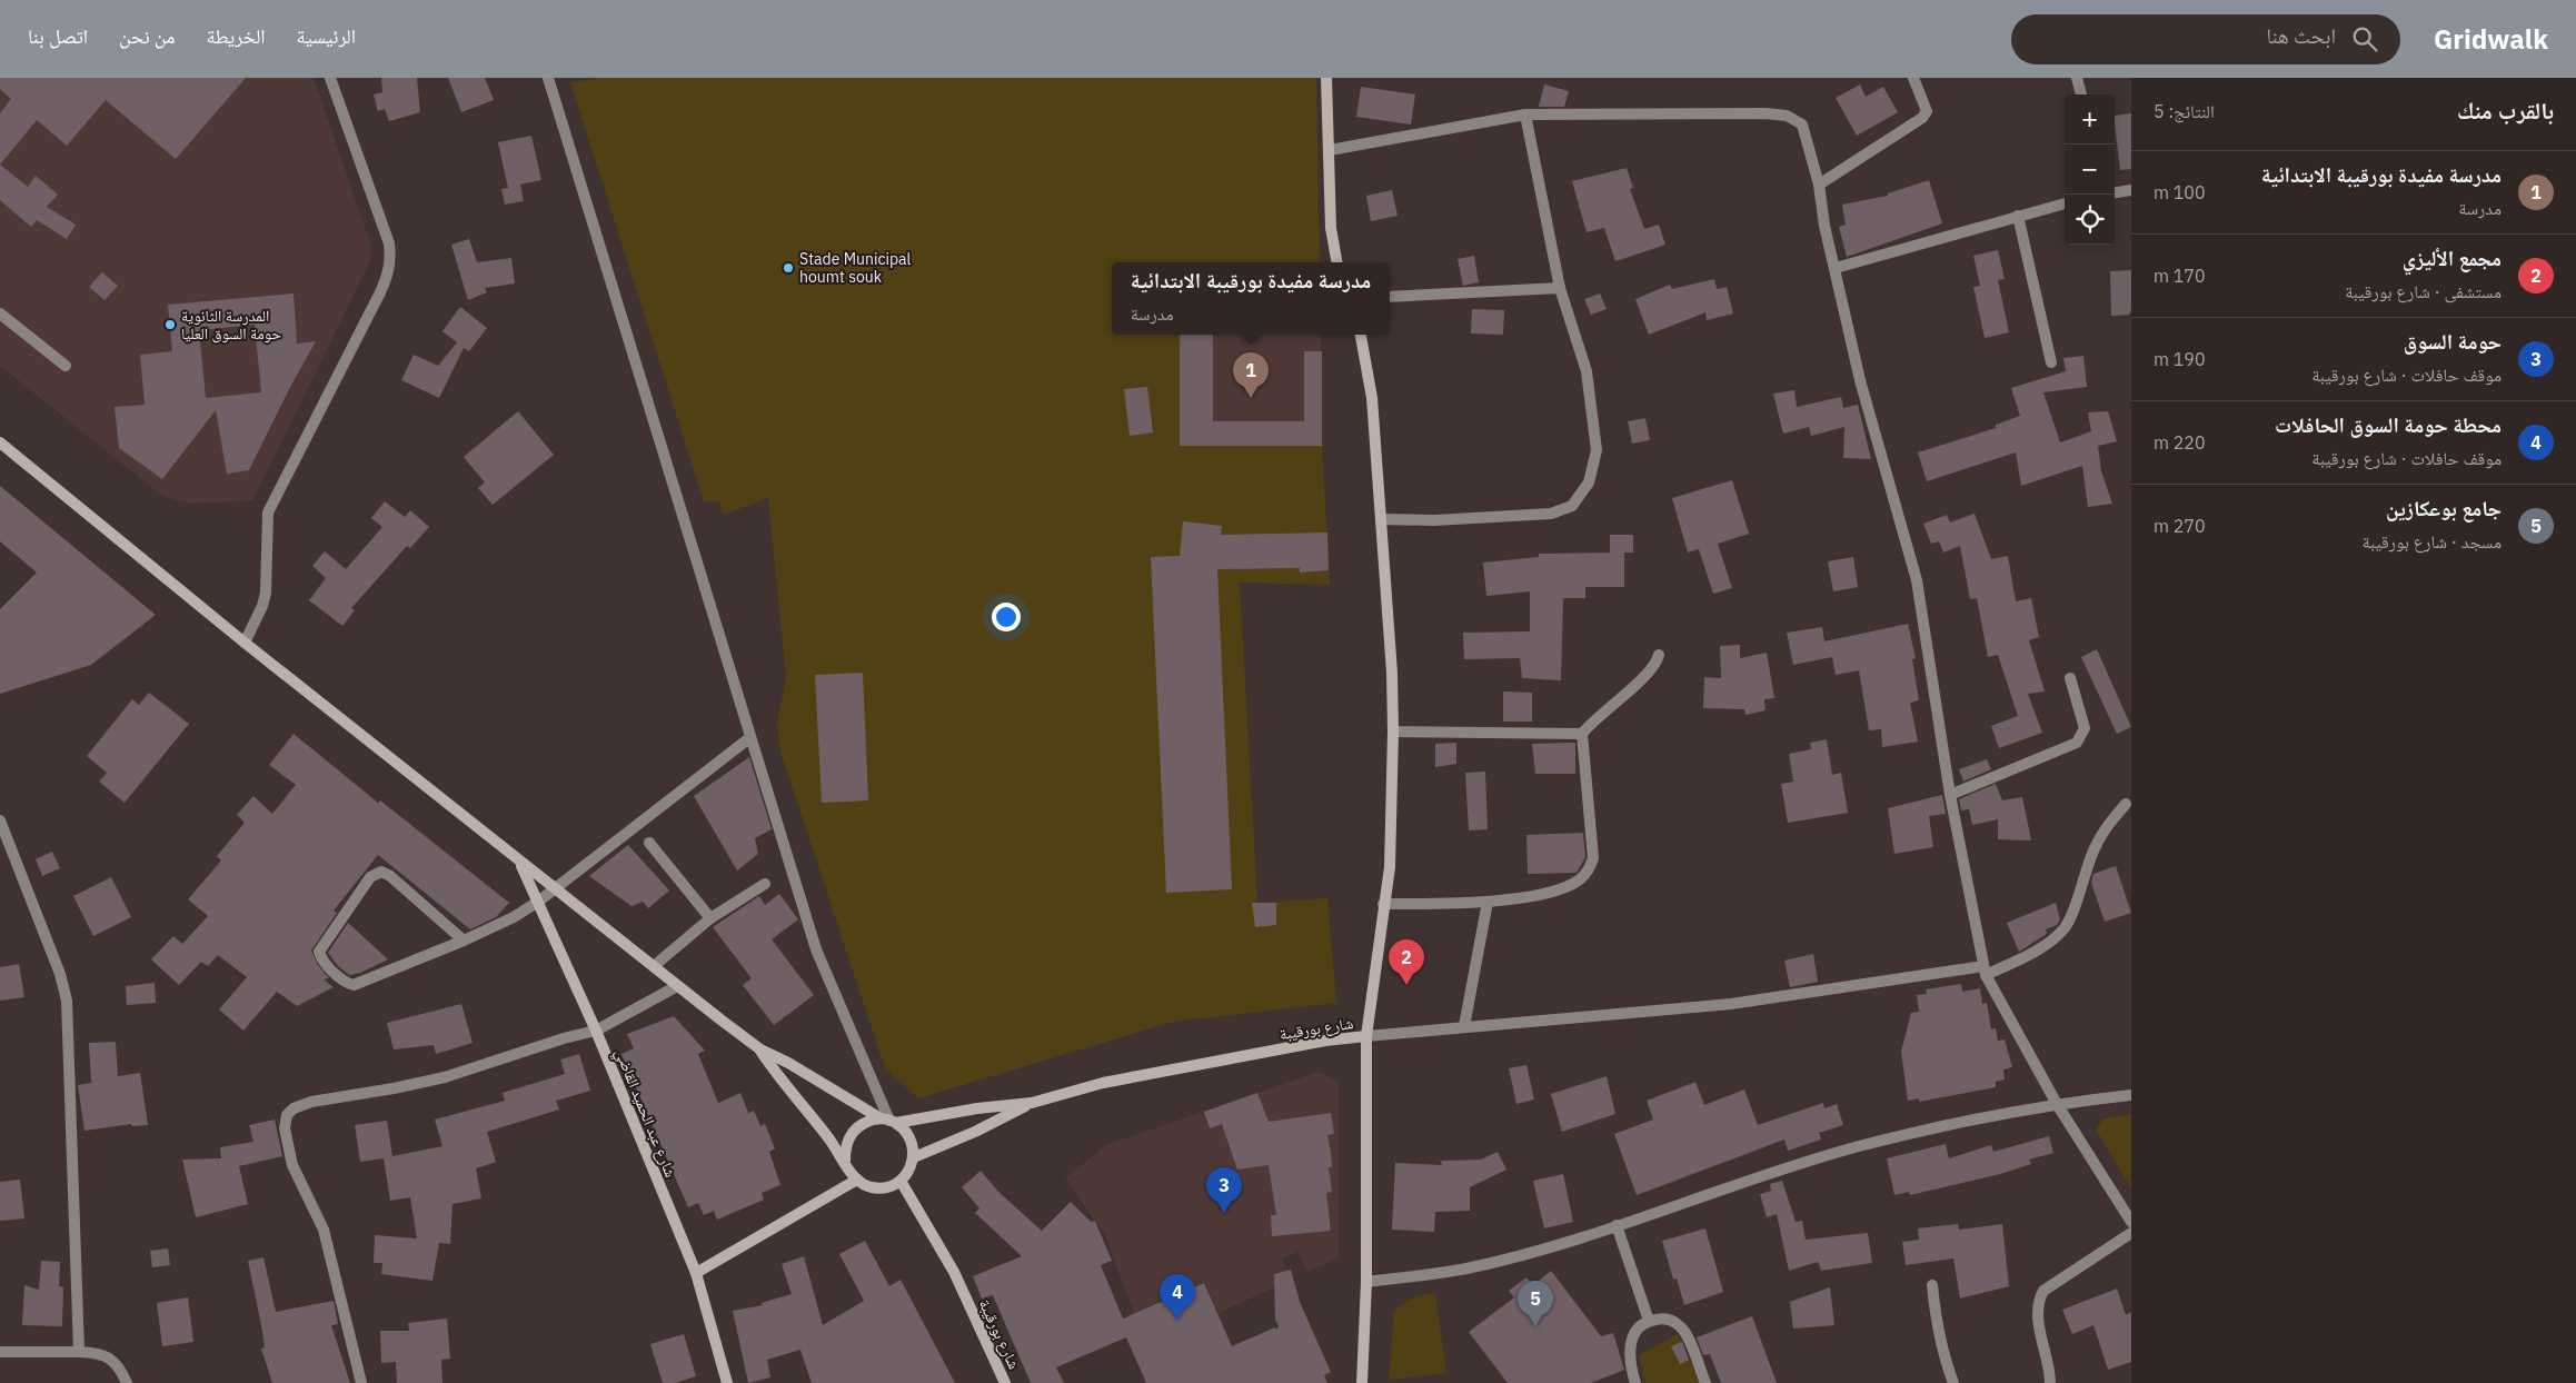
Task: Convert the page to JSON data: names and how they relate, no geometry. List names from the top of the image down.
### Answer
{
  "streets": {
    "main road": ["شارع بورقيبة", "شارع عبد الحميد القاضي"]
  },
  "places": ["Stade Municipal houmt souk", "المدرسة الثانوية حومة السوق العليا"],
  "page": {
    "header": "Gridwalk",
    "search": "ابحث هنا",
    "nav": [
      "الرئيسية",
      "الخريطة",
      "من نحن",
      "اتصل بنا"
    ],
    "heading": ["بالقرب منك", "النتائج: 5"],
    "map_buttons": ["+", "−"],
    "list": [
      {
        "mark": "1",
        "name": "مدرسة مفيدة بورقيبة الابتدائية",
        "note": "مدرسة",
        "value": "100 m"
      },
      {
        "mark": "2",
        "name": "مجمع الأليزي",
        "note": "مستشفى · شارع بورقيبة",
        "value": "170 m"
      },
      {
        "mark": "3",
        "name": "حومة السوق",
        "note": "موقف حافلات · شارع بورقيبة",
        "value": "190 m"
      },
      {
        "mark": "4",
        "name": "محطة حومة السوق الحافلات",
        "note": "موقف حافلات · شارع بورقيبة",
        "value": "220 m"
      },
      {
        "mark": "5",
        "name": "جامع بوعكازين",
        "note": "مسجد · شارع بورقيبة",
        "value": "270 m"
      }
    ],
    "popup": ["مدرسة مفيدة بورقيبة الابتدائية", "مدرسة"],
    "pins": [
      "1",
      "2",
      "3",
      "4",
      "5"
    ]
  }
}
